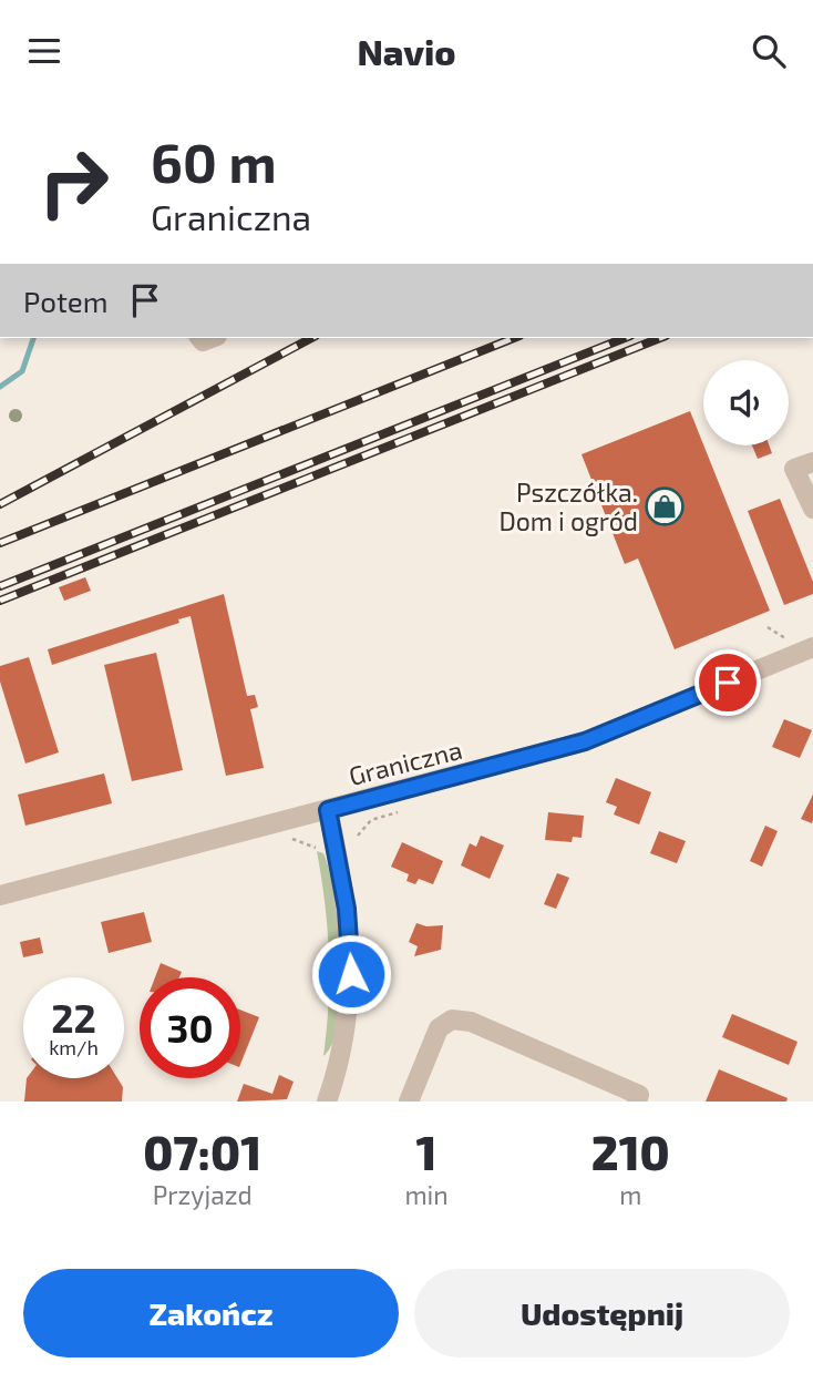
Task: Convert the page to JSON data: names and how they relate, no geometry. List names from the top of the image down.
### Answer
{
  "streets": {
    "street": ["Graniczna"]
  },
  "places": {
    "shop": ["Pszczółka. Dom i ogród"]
  },
  "page": {
    "header": "Navio",
    "turn": ["60 m", "Graniczna"],
    "then": "Potem",
    "speed": "22 km/h",
    "limit": "30",
    "eta": [
      "07:01",
      "Przyjazd",
      "1",
      "min",
      "210",
      "m"
    ],
    "buttons": ["Zakończ", "Udostępnij"]
  }
}
